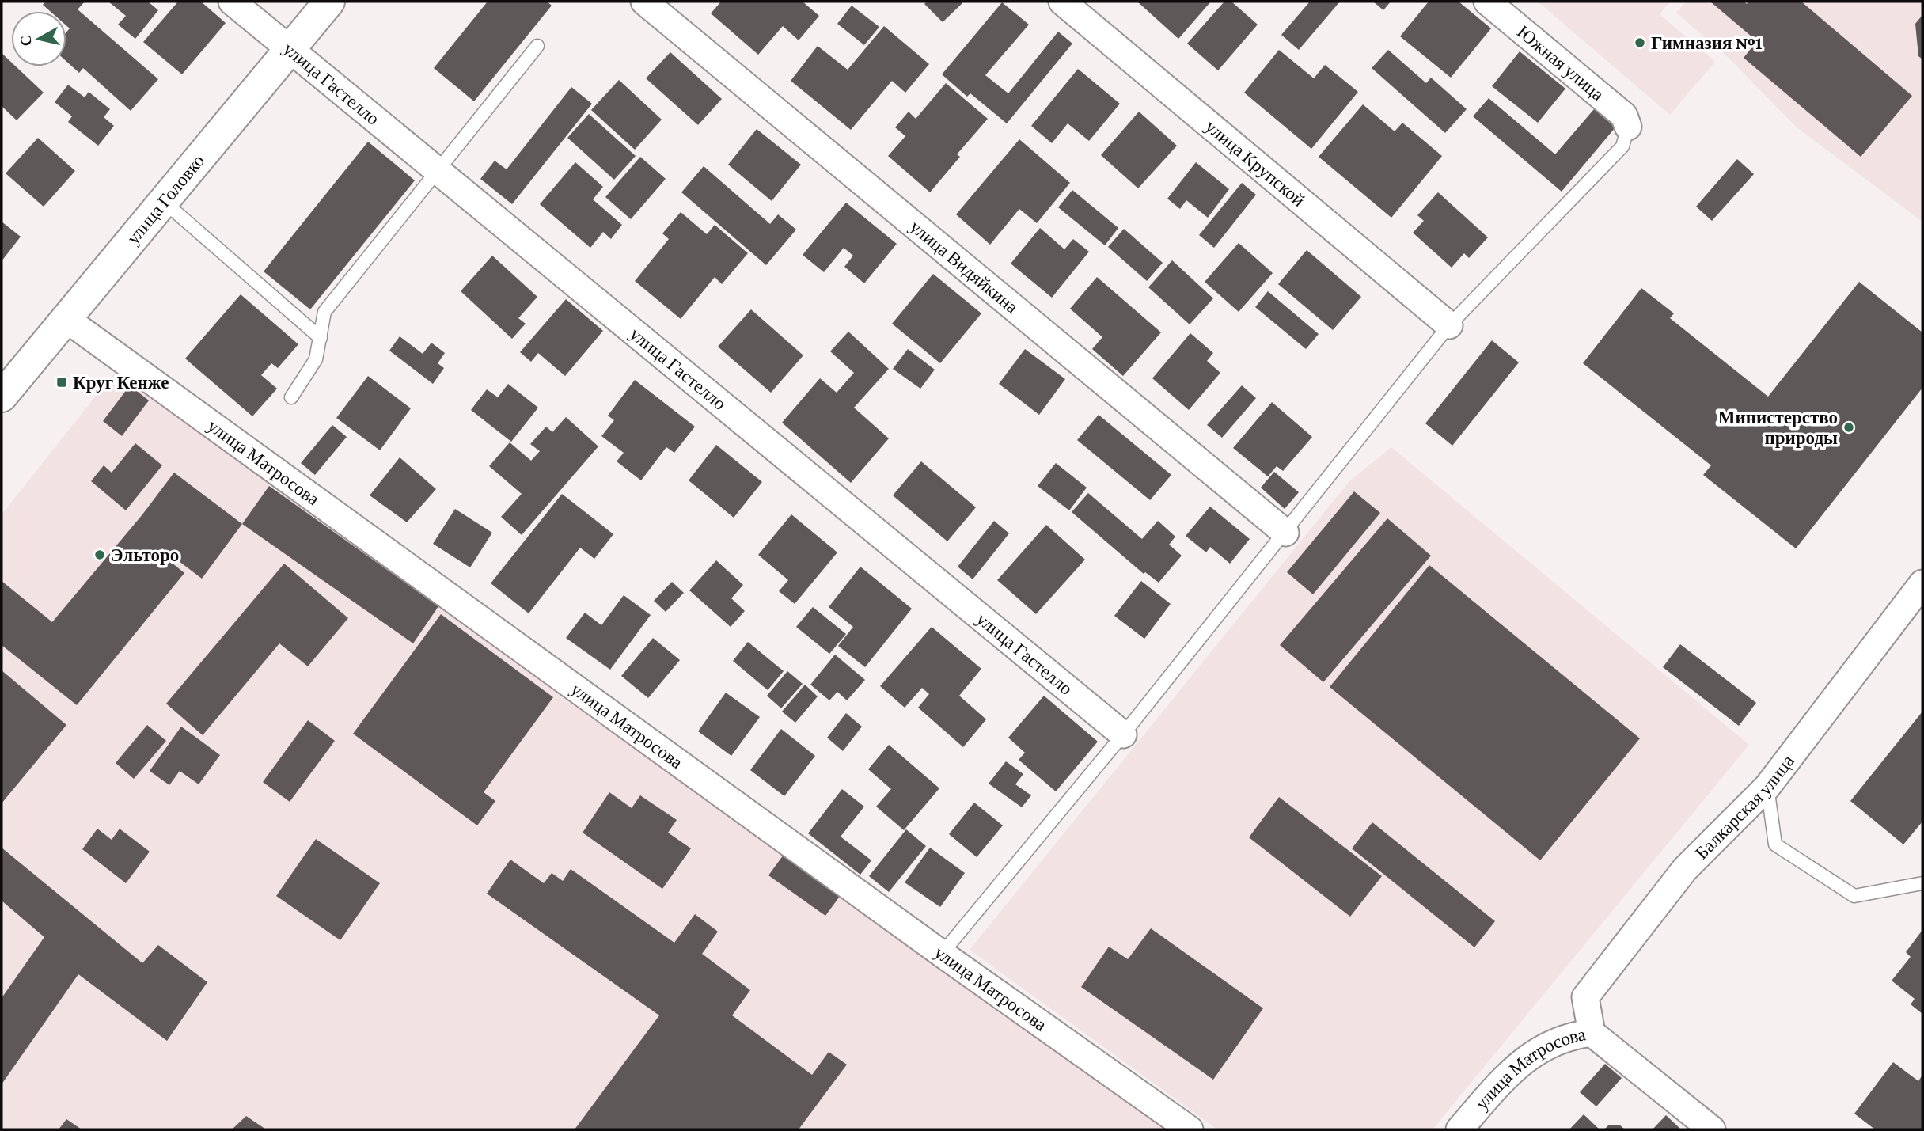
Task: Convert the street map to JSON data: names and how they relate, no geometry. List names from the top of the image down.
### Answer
{
  "streets": {
    "street": [
      "Южная улица",
      "улица Гастелло",
      "улица Крупской",
      "улица Головко",
      "улица Видяйкина",
      "улица Матросова",
      "Балкарская улица"
    ]
  },
  "crossings": [
    ["улица Гастелло", "улица Головко"],
    ["улица Головко", "улица Матросова"],
    ["улица Матросова", "Балкарская улица"]
  ],
  "places": {
    "other": ["Гимназия №1", "Министерство природы", "Эльторо"],
    "transit": ["Круг Кенже"]
  },
  "north": "left"
}
